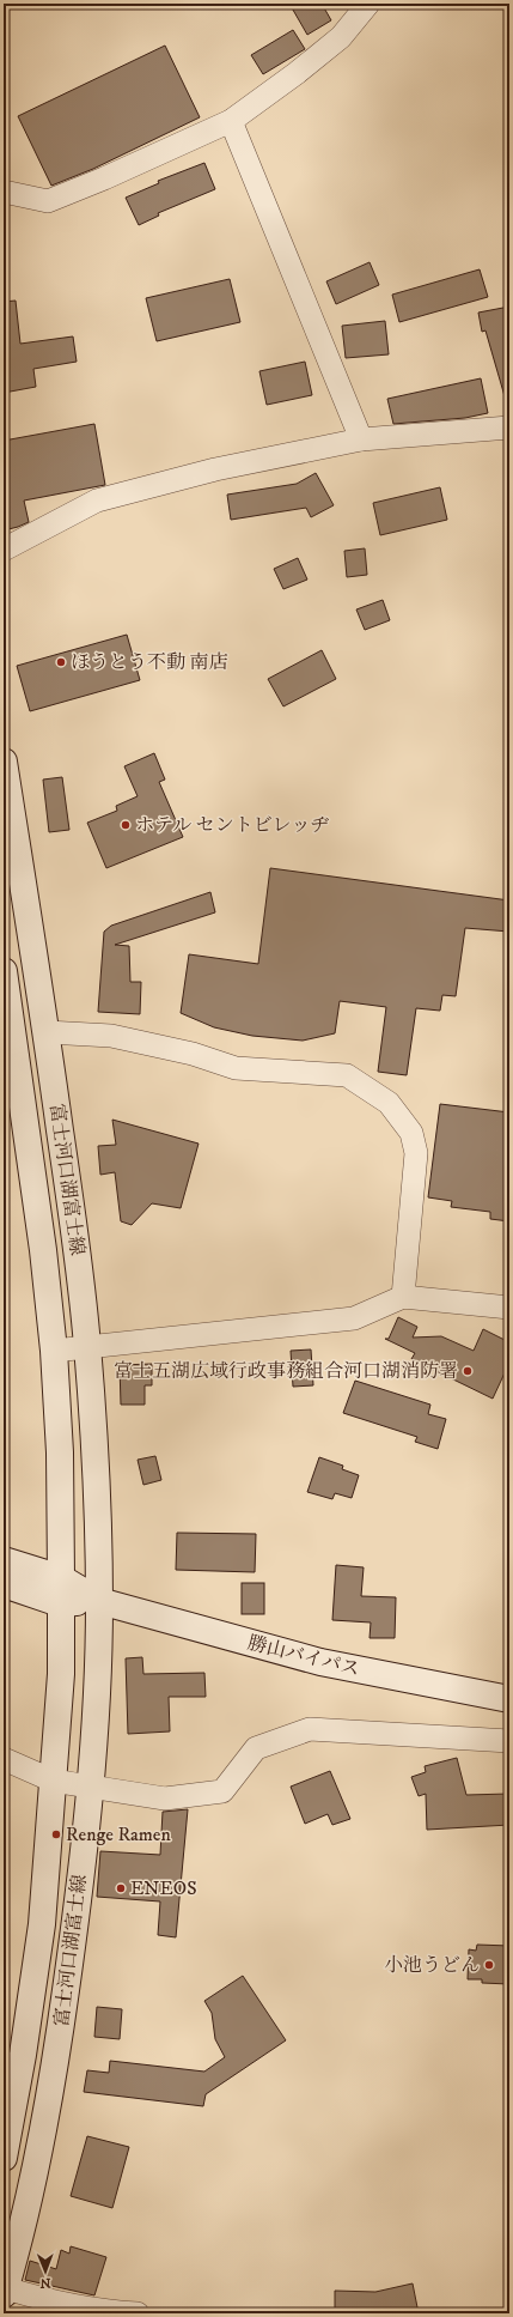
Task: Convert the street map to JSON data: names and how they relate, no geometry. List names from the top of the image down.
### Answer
{
  "streets": {
    "main road": ["富士河口湖富士線", "勝山バイパス"]
  },
  "crossings": [
    ["富士河口湖富士線", "勝山バイパス"]
  ],
  "places": [
    "ほうとう不動 南店",
    "ホテル セントビレッヂ",
    "富士五湖広域行政事務組合河口湖消防署",
    "Renge Ramen",
    "ENEOS",
    "小池うどん"
  ],
  "north": "bottom"
}
